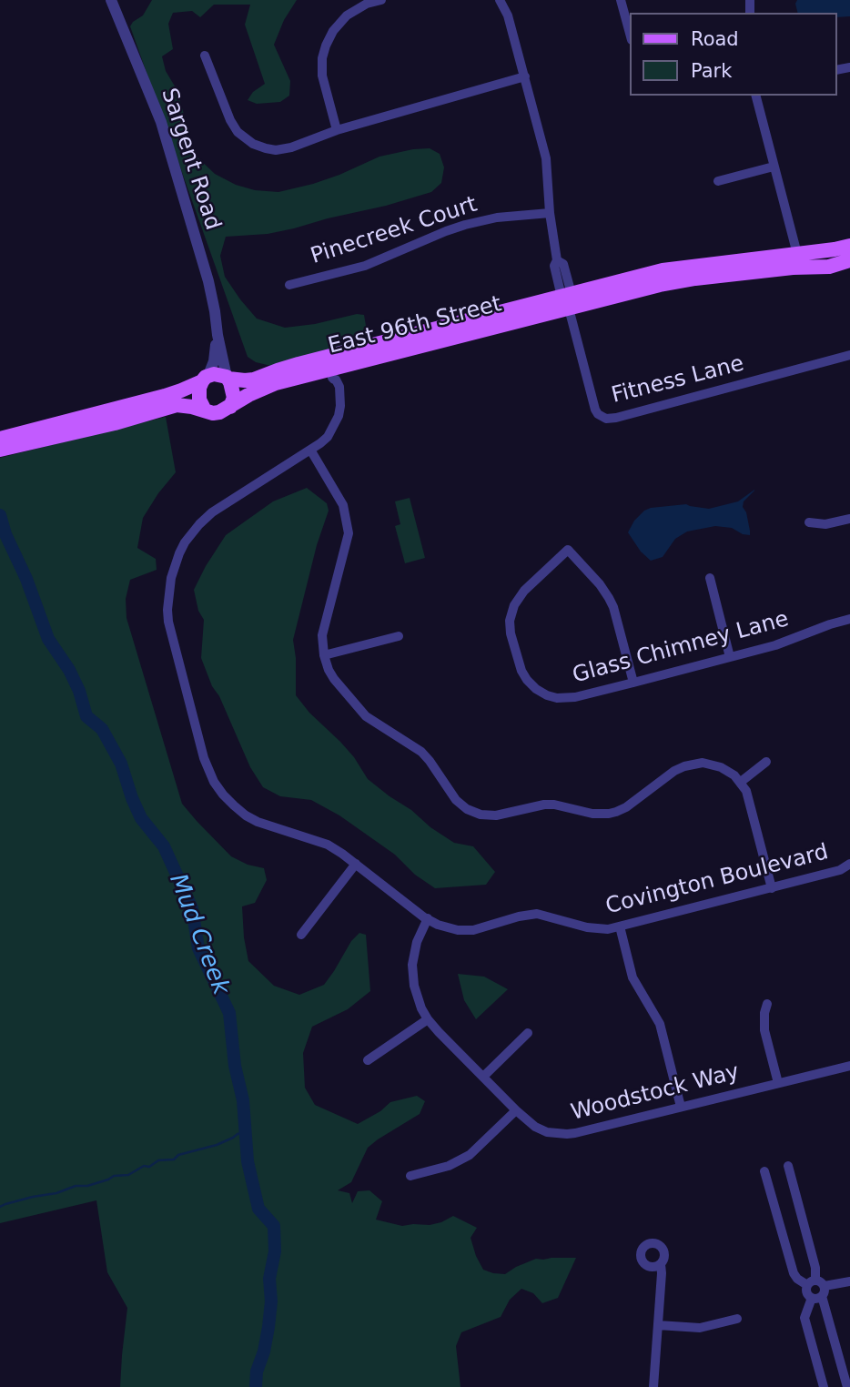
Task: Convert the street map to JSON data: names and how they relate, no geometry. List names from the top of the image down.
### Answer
{
  "streets": {
    "main road": ["East 96th Street"],
    "street": [
      "Sargent Road",
      "Pinecreek Court",
      "Fitness Lane",
      "Glass Chimney Lane",
      "Covington Boulevard",
      "Woodstock Way"
    ]
  },
  "crossings": [
    ["Sargent Road", "East 96th Street"],
    ["East 96th Street", "Fitness Lane"],
    ["East 96th Street", "Covington Boulevard"],
    ["Covington Boulevard", "Woodstock Way"]
  ],
  "water": ["Mud Creek"],
  "legend": ["Road", "Park"]
}
